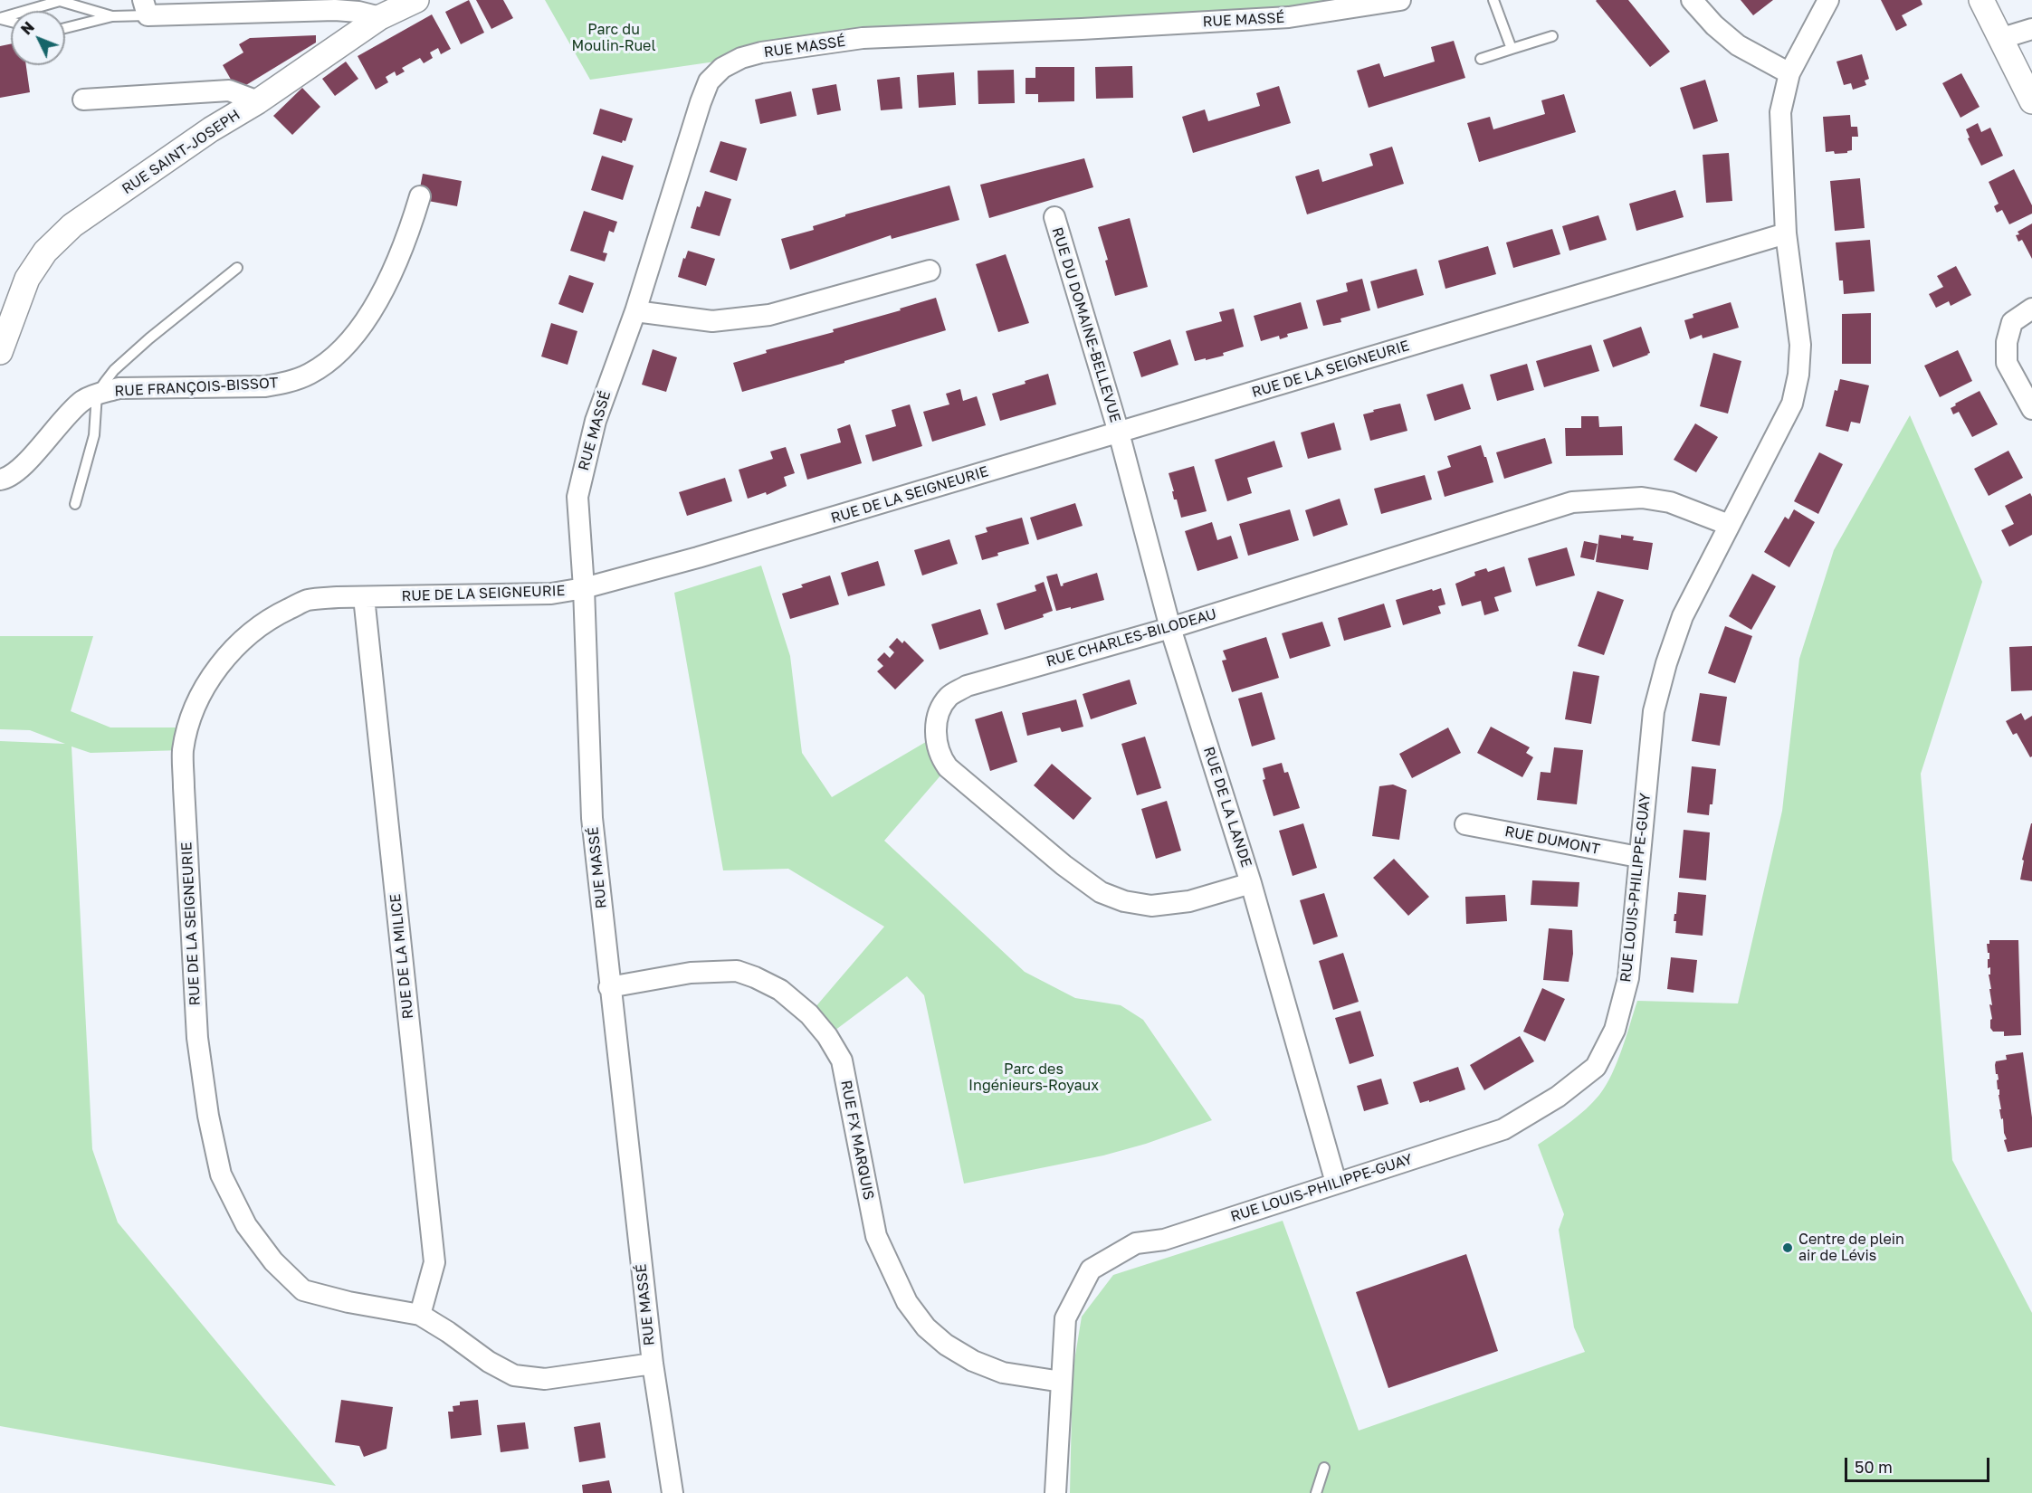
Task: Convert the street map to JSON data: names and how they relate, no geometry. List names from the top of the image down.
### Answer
{
  "streets": {
    "street": [
      "RUE MASSÉ",
      "RUE SAINT-JOSEPH",
      "RUE DU DOMAINE-BELLEVUE",
      "RUE DE LA SEIGNEURIE",
      "RUE FRANÇOIS-BISSOT",
      "RUE CHARLES-BILODEAU",
      "RUE DE LA LANDE",
      "RUE DUMONT",
      "RUE LOUIS-PHILIPPE-GUAY",
      "RUE DE LA MILICE",
      "RUE FX MARQUIS"
    ]
  },
  "crossings": [
    ["RUE MASSÉ", "RUE DE LA SEIGNEURIE"],
    ["RUE MASSÉ", "RUE FX MARQUIS"],
    ["RUE DU DOMAINE-BELLEVUE", "RUE DE LA SEIGNEURIE"],
    ["RUE DU DOMAINE-BELLEVUE", "RUE DE LA LANDE"],
    ["RUE DE LA SEIGNEURIE", "RUE DE LA LANDE"],
    ["RUE DE LA SEIGNEURIE", "RUE LOUIS-PHILIPPE-GUAY"],
    ["RUE DE LA SEIGNEURIE", "RUE DE LA MILICE"],
    ["RUE CHARLES-BILODEAU", "RUE DE LA LANDE"],
    ["RUE CHARLES-BILODEAU", "RUE LOUIS-PHILIPPE-GUAY"],
    ["RUE DE LA LANDE", "RUE LOUIS-PHILIPPE-GUAY"],
    ["RUE DUMONT", "RUE LOUIS-PHILIPPE-GUAY"],
    ["RUE LOUIS-PHILIPPE-GUAY", "RUE FX MARQUIS"]
  ],
  "parks": ["Parc du Moulin-Ruel", "Parc des Ingénieurs-Royaux"],
  "places": ["Centre de plein air de Lévis"],
  "scale_bar": "50 m",
  "north": "top left"
}
